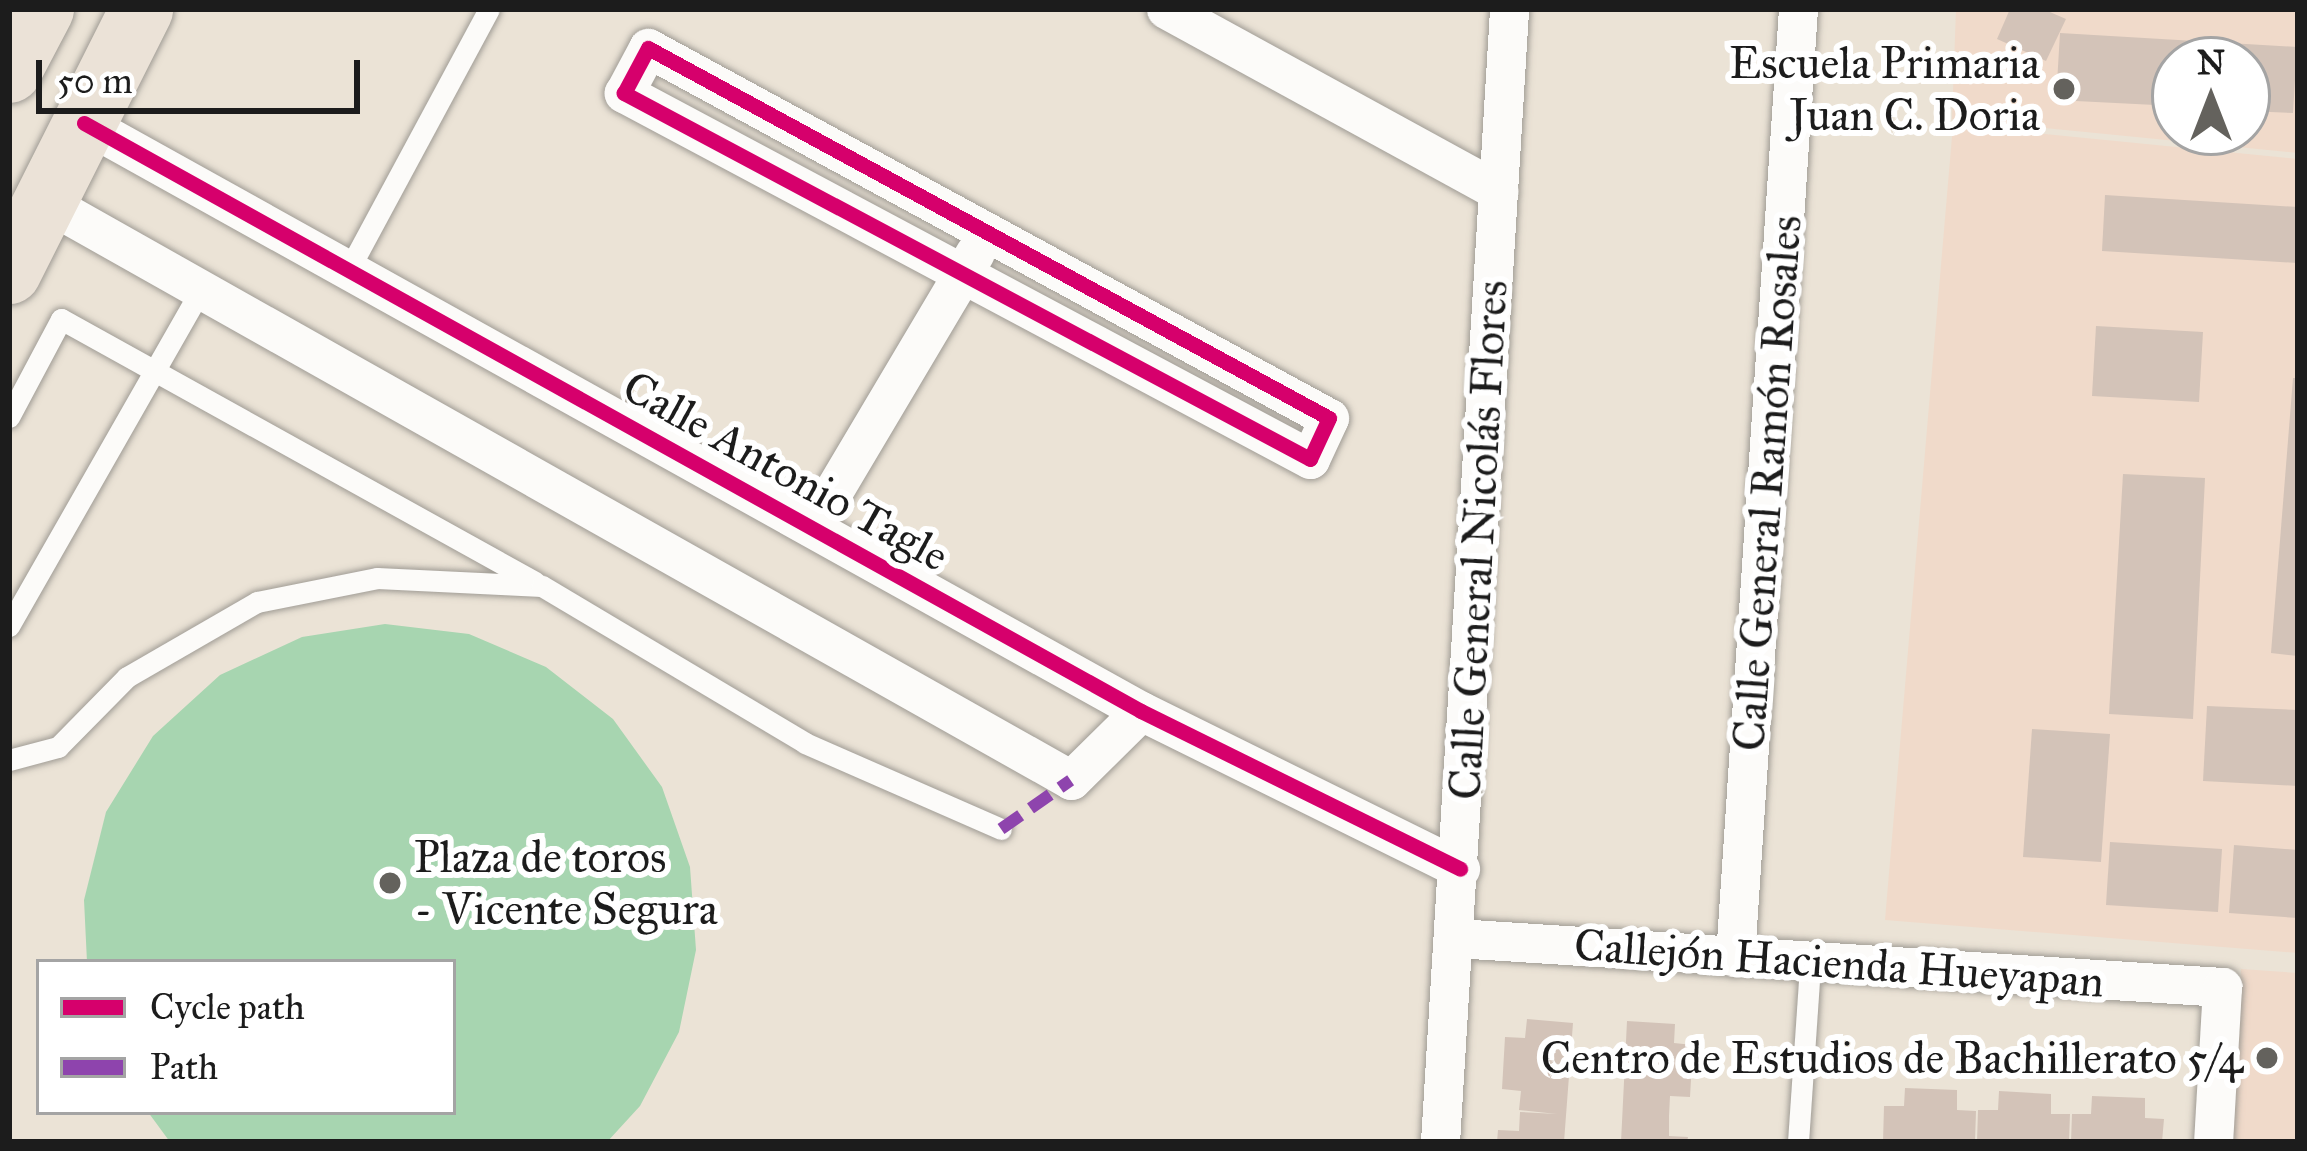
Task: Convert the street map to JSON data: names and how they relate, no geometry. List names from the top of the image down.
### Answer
{
  "streets": {
    "street": [
      "Calle Antonio Tagle",
      "Calle General Ramón Rosales",
      "Calle General Nicolás Flores",
      "Callejón Hacienda Hueyapan"
    ]
  },
  "crossings": [
    ["Calle Antonio Tagle", "Calle General Nicolás Flores"],
    ["Calle General Ramón Rosales", "Callejón Hacienda Hueyapan"],
    ["Calle General Nicolás Flores", "Callejón Hacienda Hueyapan"]
  ],
  "places": ["Escuela Primaria Juan C. Doria", "Plaza de toros - Vicente Segura", "Centro de Estudios de Bachillerato 5/4"],
  "legend": ["Cycle path", "Path"],
  "scale_bar": "50 m",
  "north": "top"
}
